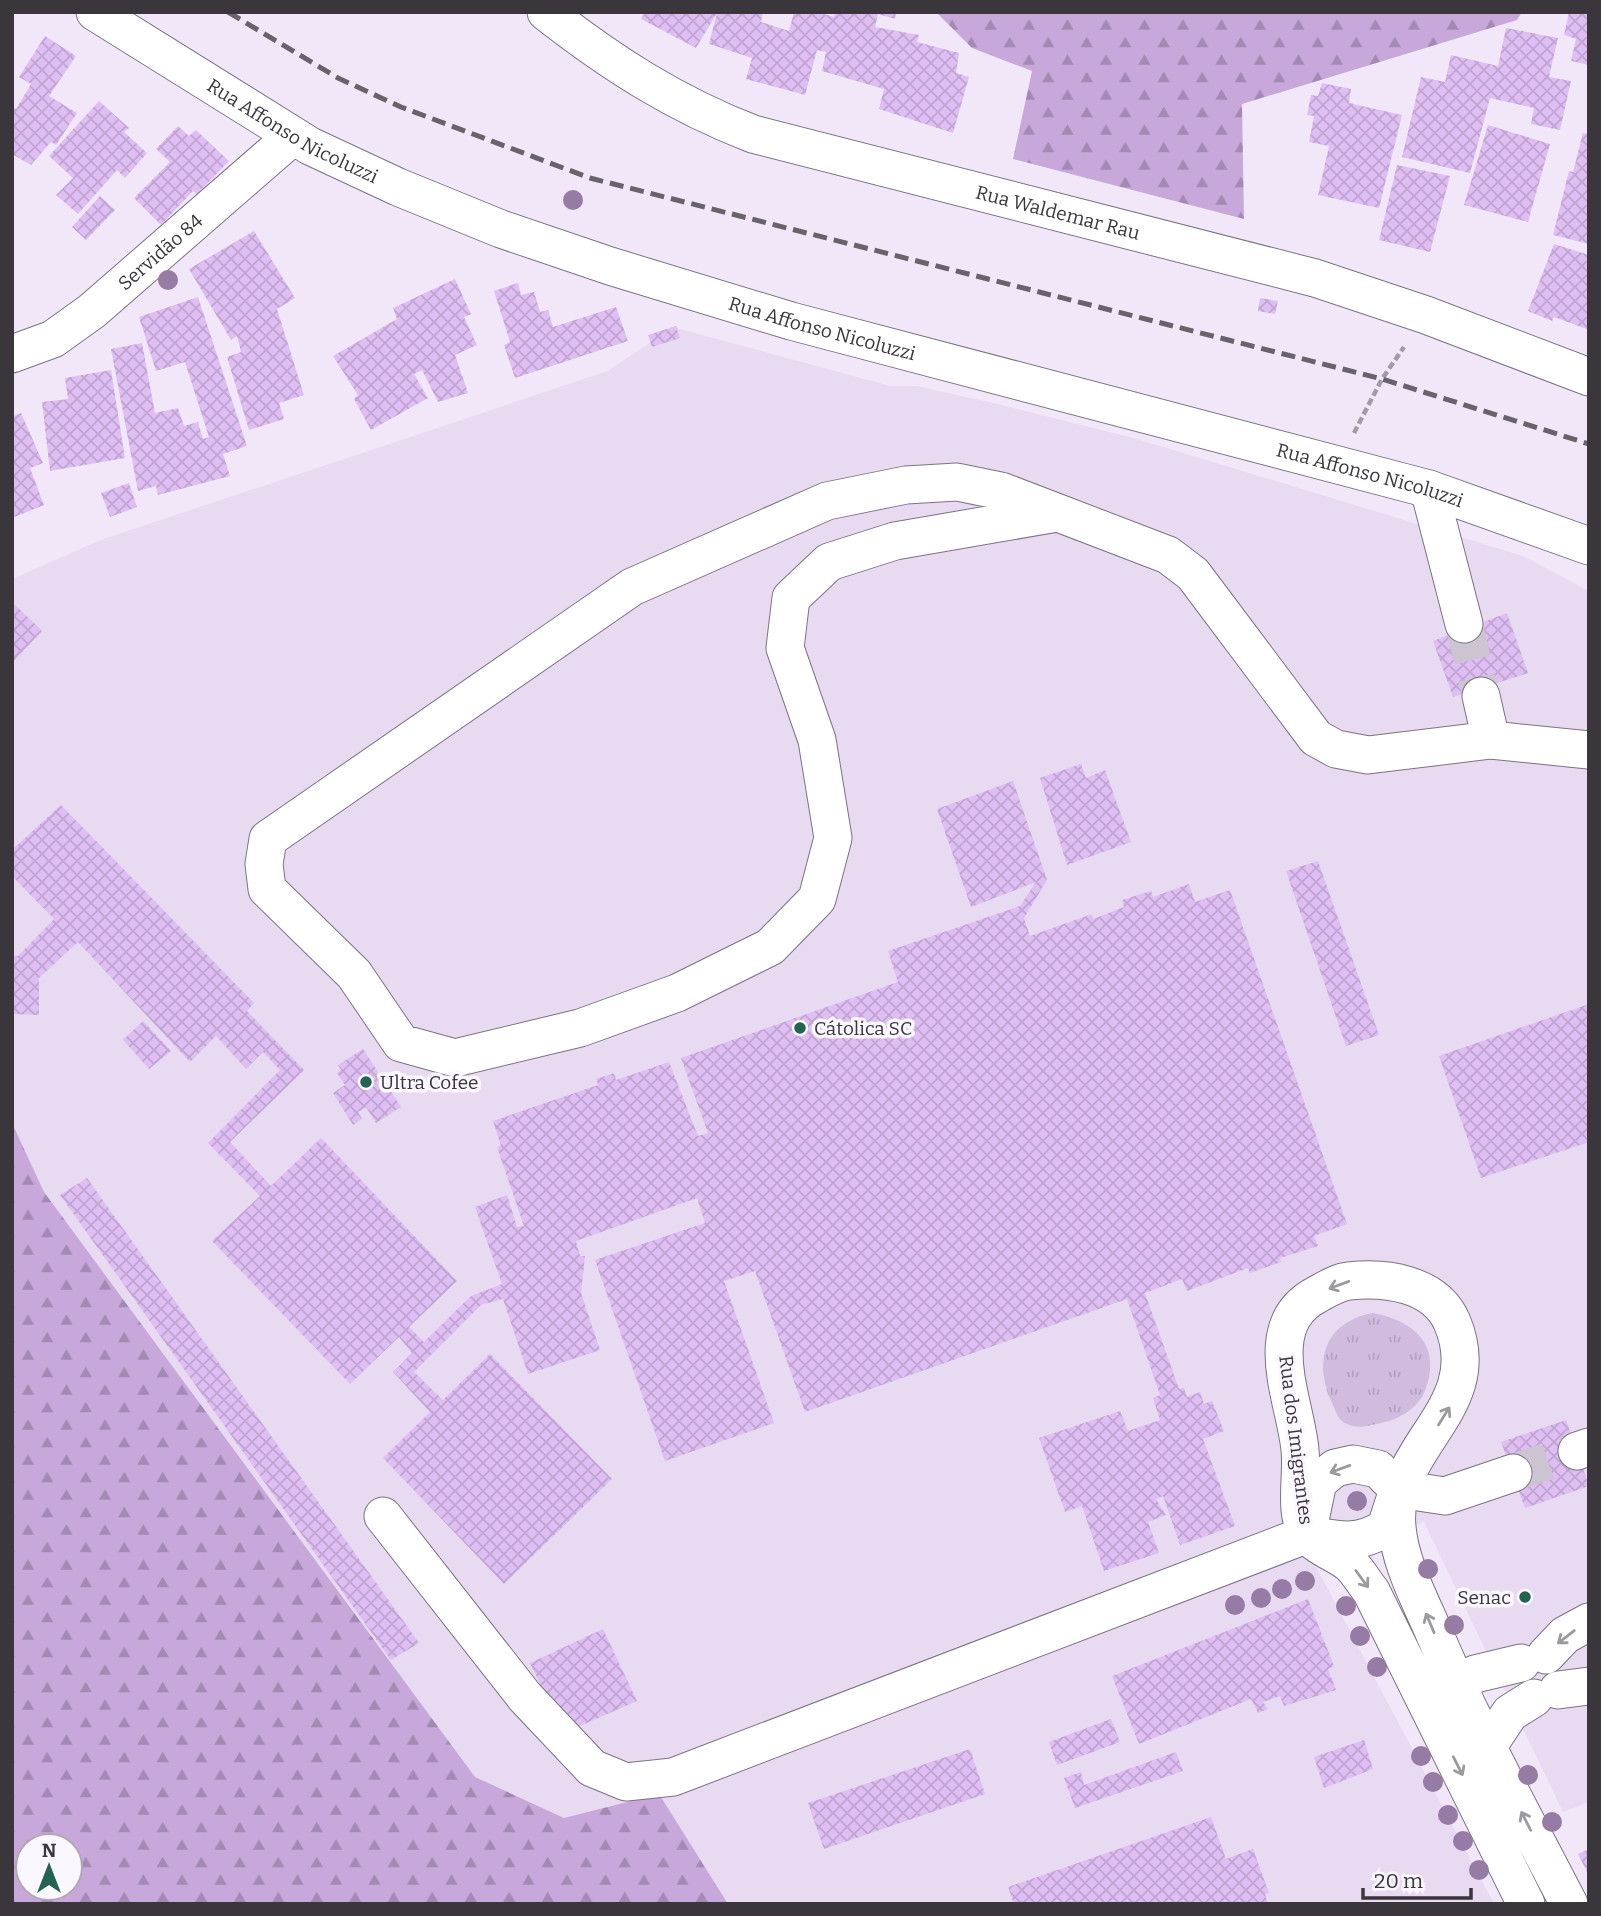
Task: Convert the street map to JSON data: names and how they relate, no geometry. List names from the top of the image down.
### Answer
{
  "streets": {
    "street": [
      "Rua Affonso Nicoluzzi",
      "Rua Waldemar Rau",
      "Servidão 84",
      "Rua dos Imigrantes"
    ]
  },
  "crossings": [
    ["Rua Affonso Nicoluzzi", "Servidão 84"]
  ],
  "places": ["Cátolica SC", "Ultra Cofee", "Senac"],
  "scale_bar": "20 m",
  "north": "top"
}
